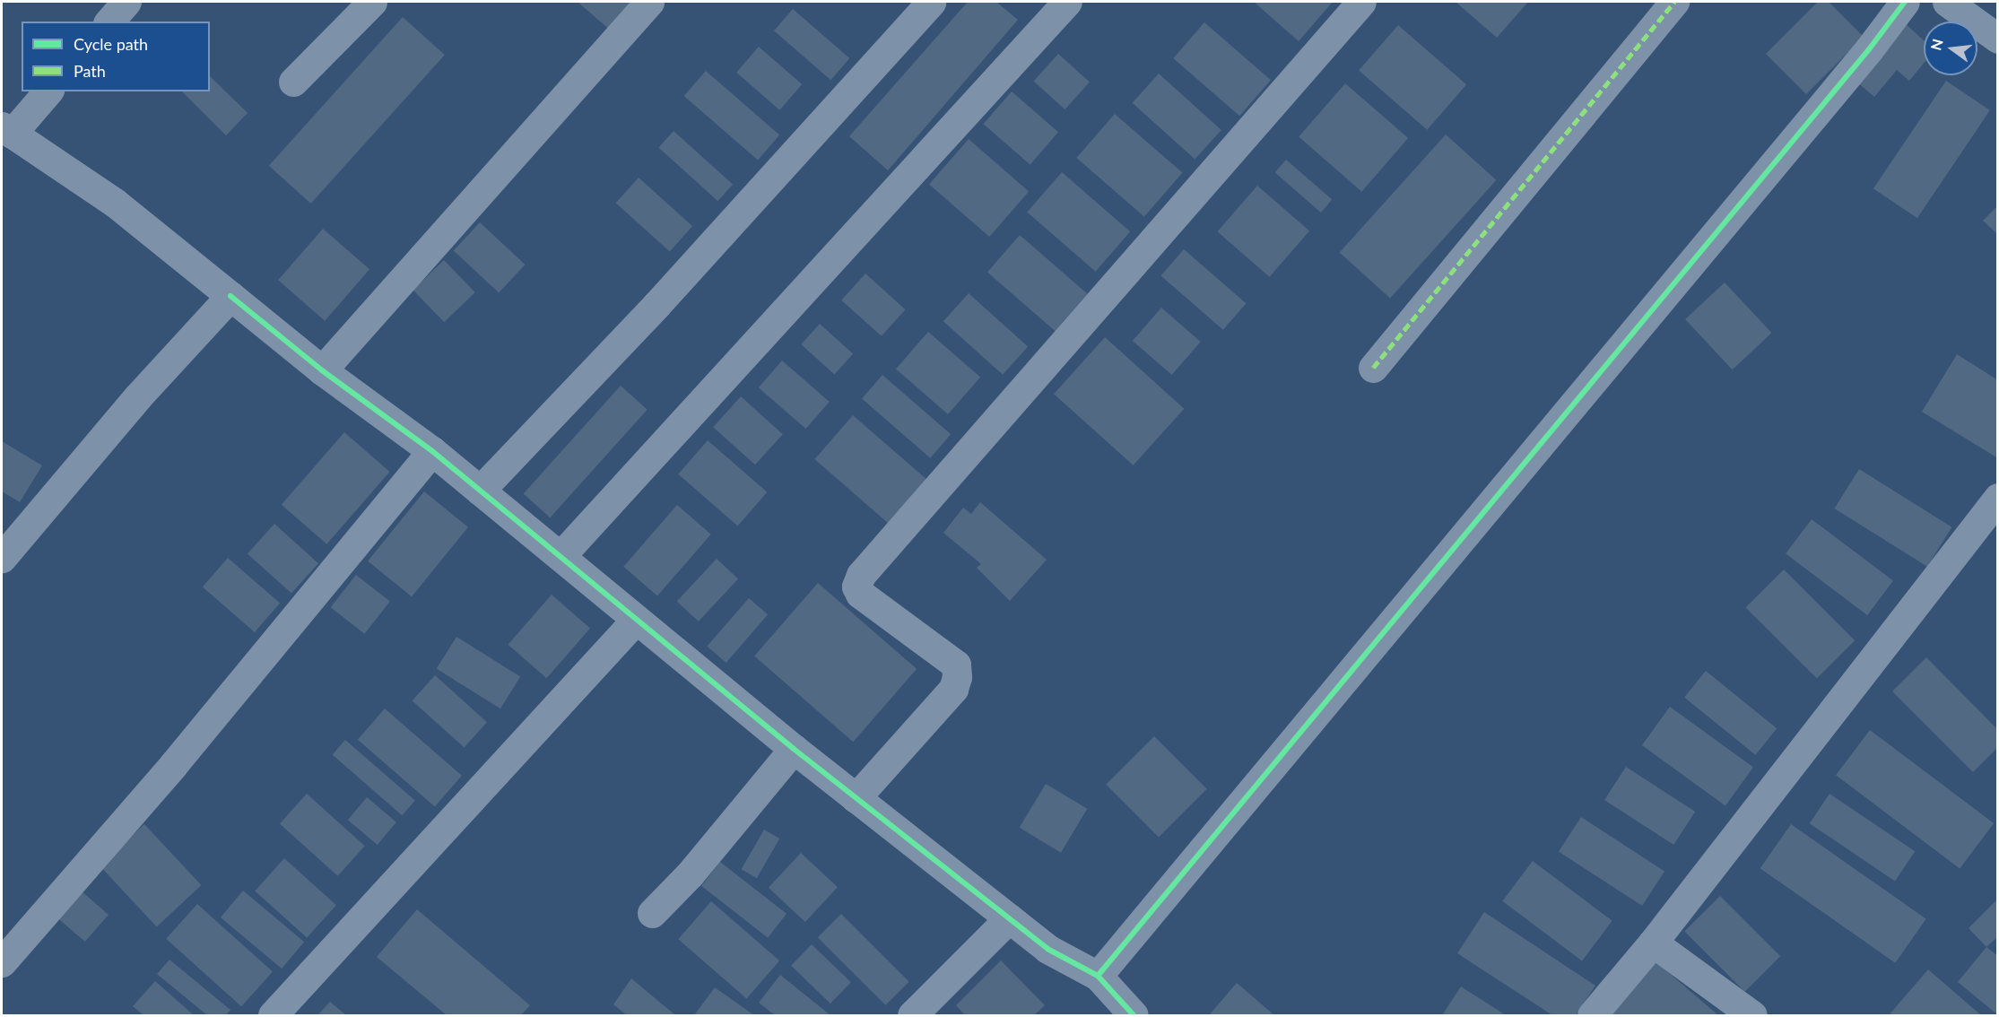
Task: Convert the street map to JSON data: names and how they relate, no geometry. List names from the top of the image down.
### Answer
{
  "legend": ["Cycle path", "Path"],
  "north": "left"
}
